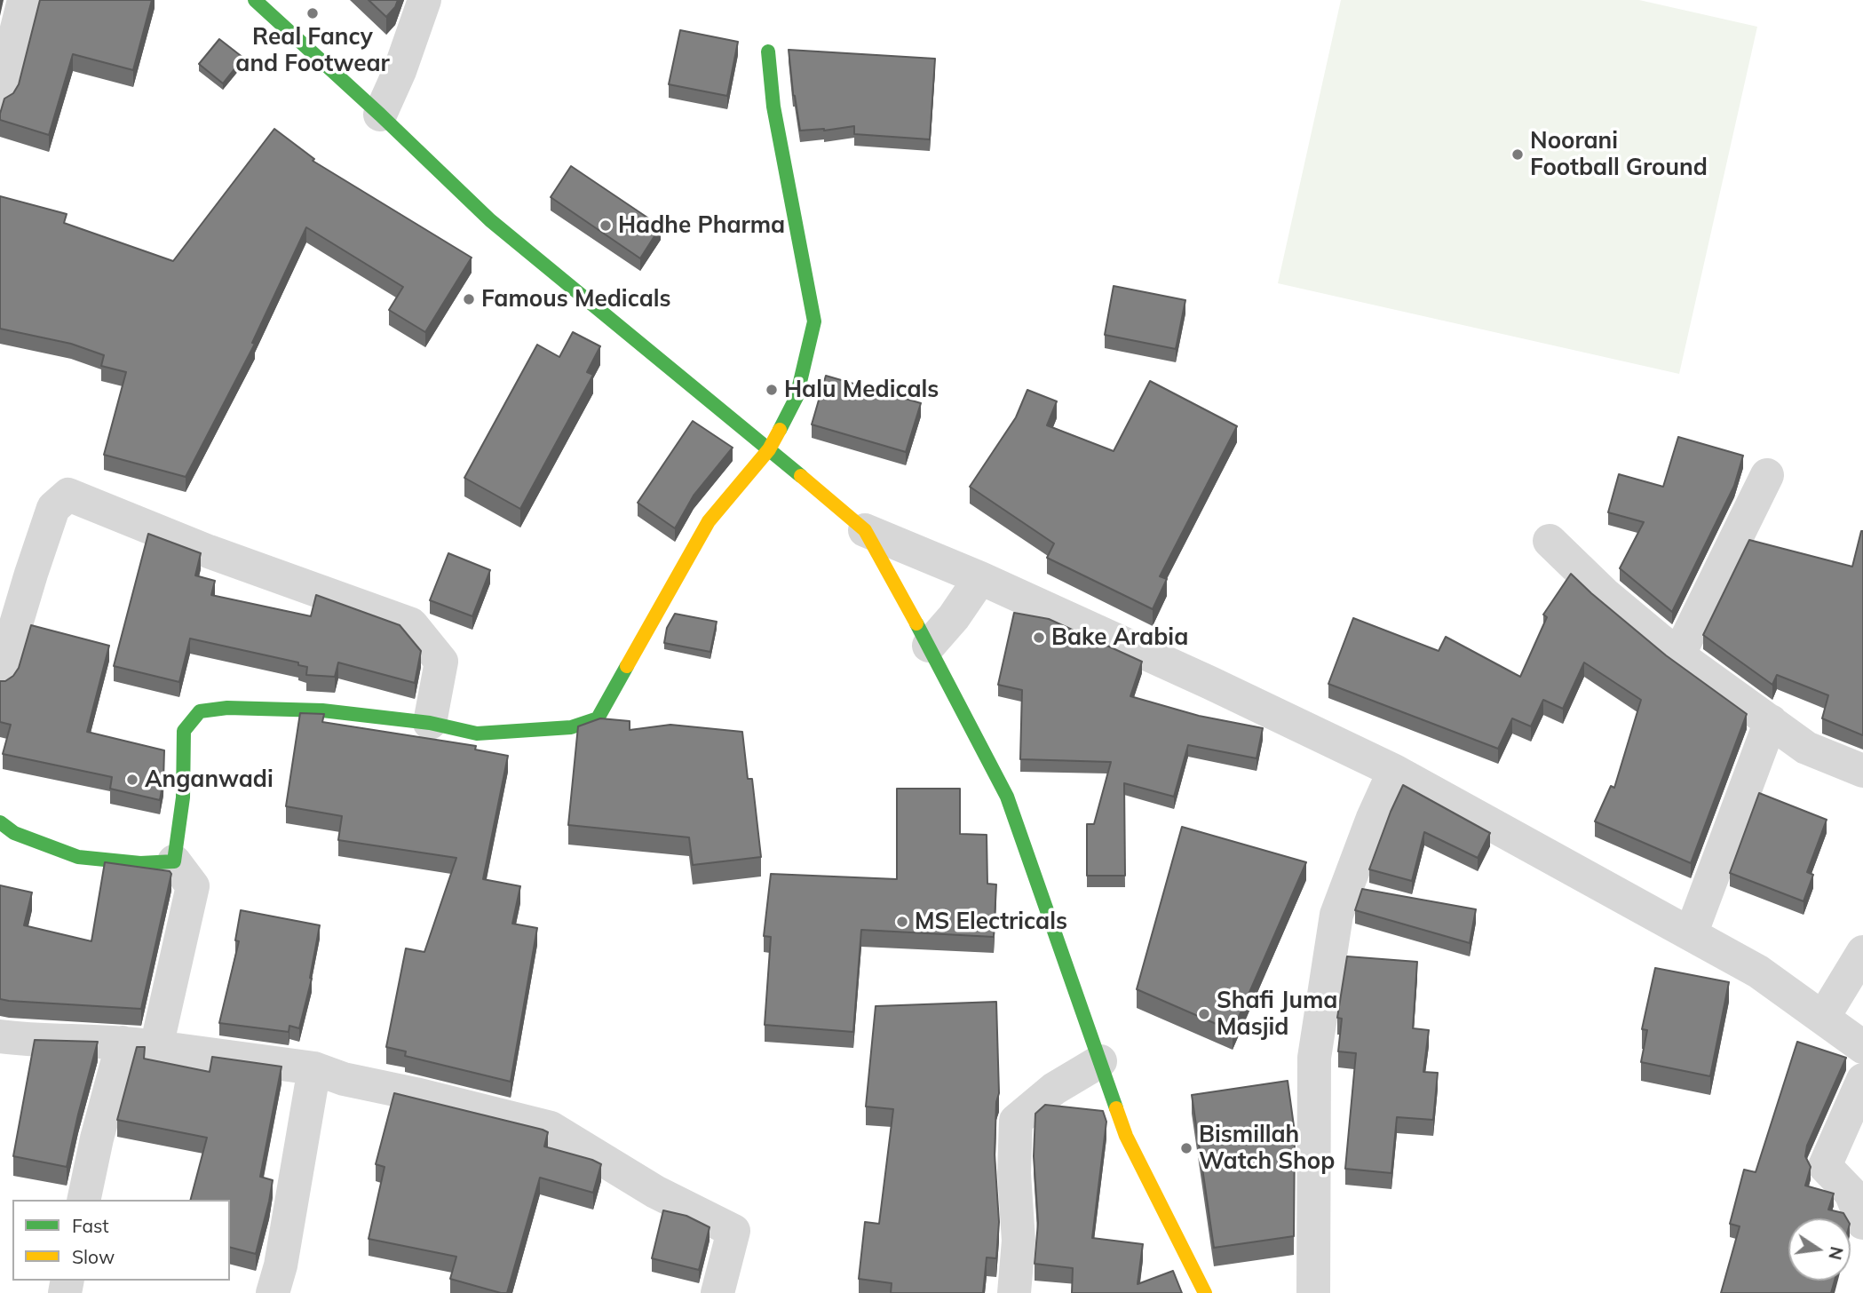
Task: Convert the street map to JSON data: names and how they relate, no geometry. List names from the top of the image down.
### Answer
{
  "places": [
    "Real Fancy and Footwear",
    "Noorani Football Ground",
    "Hadhe Pharma",
    "Famous Medicals",
    "Halu Medicals",
    "Bake Arabia",
    "Anganwadi",
    "MS Electricals",
    "Shafi Juma Masjid",
    "Bismillah Watch Shop"
  ],
  "legend": ["Fast", "Slow"],
  "north": "right"
}
